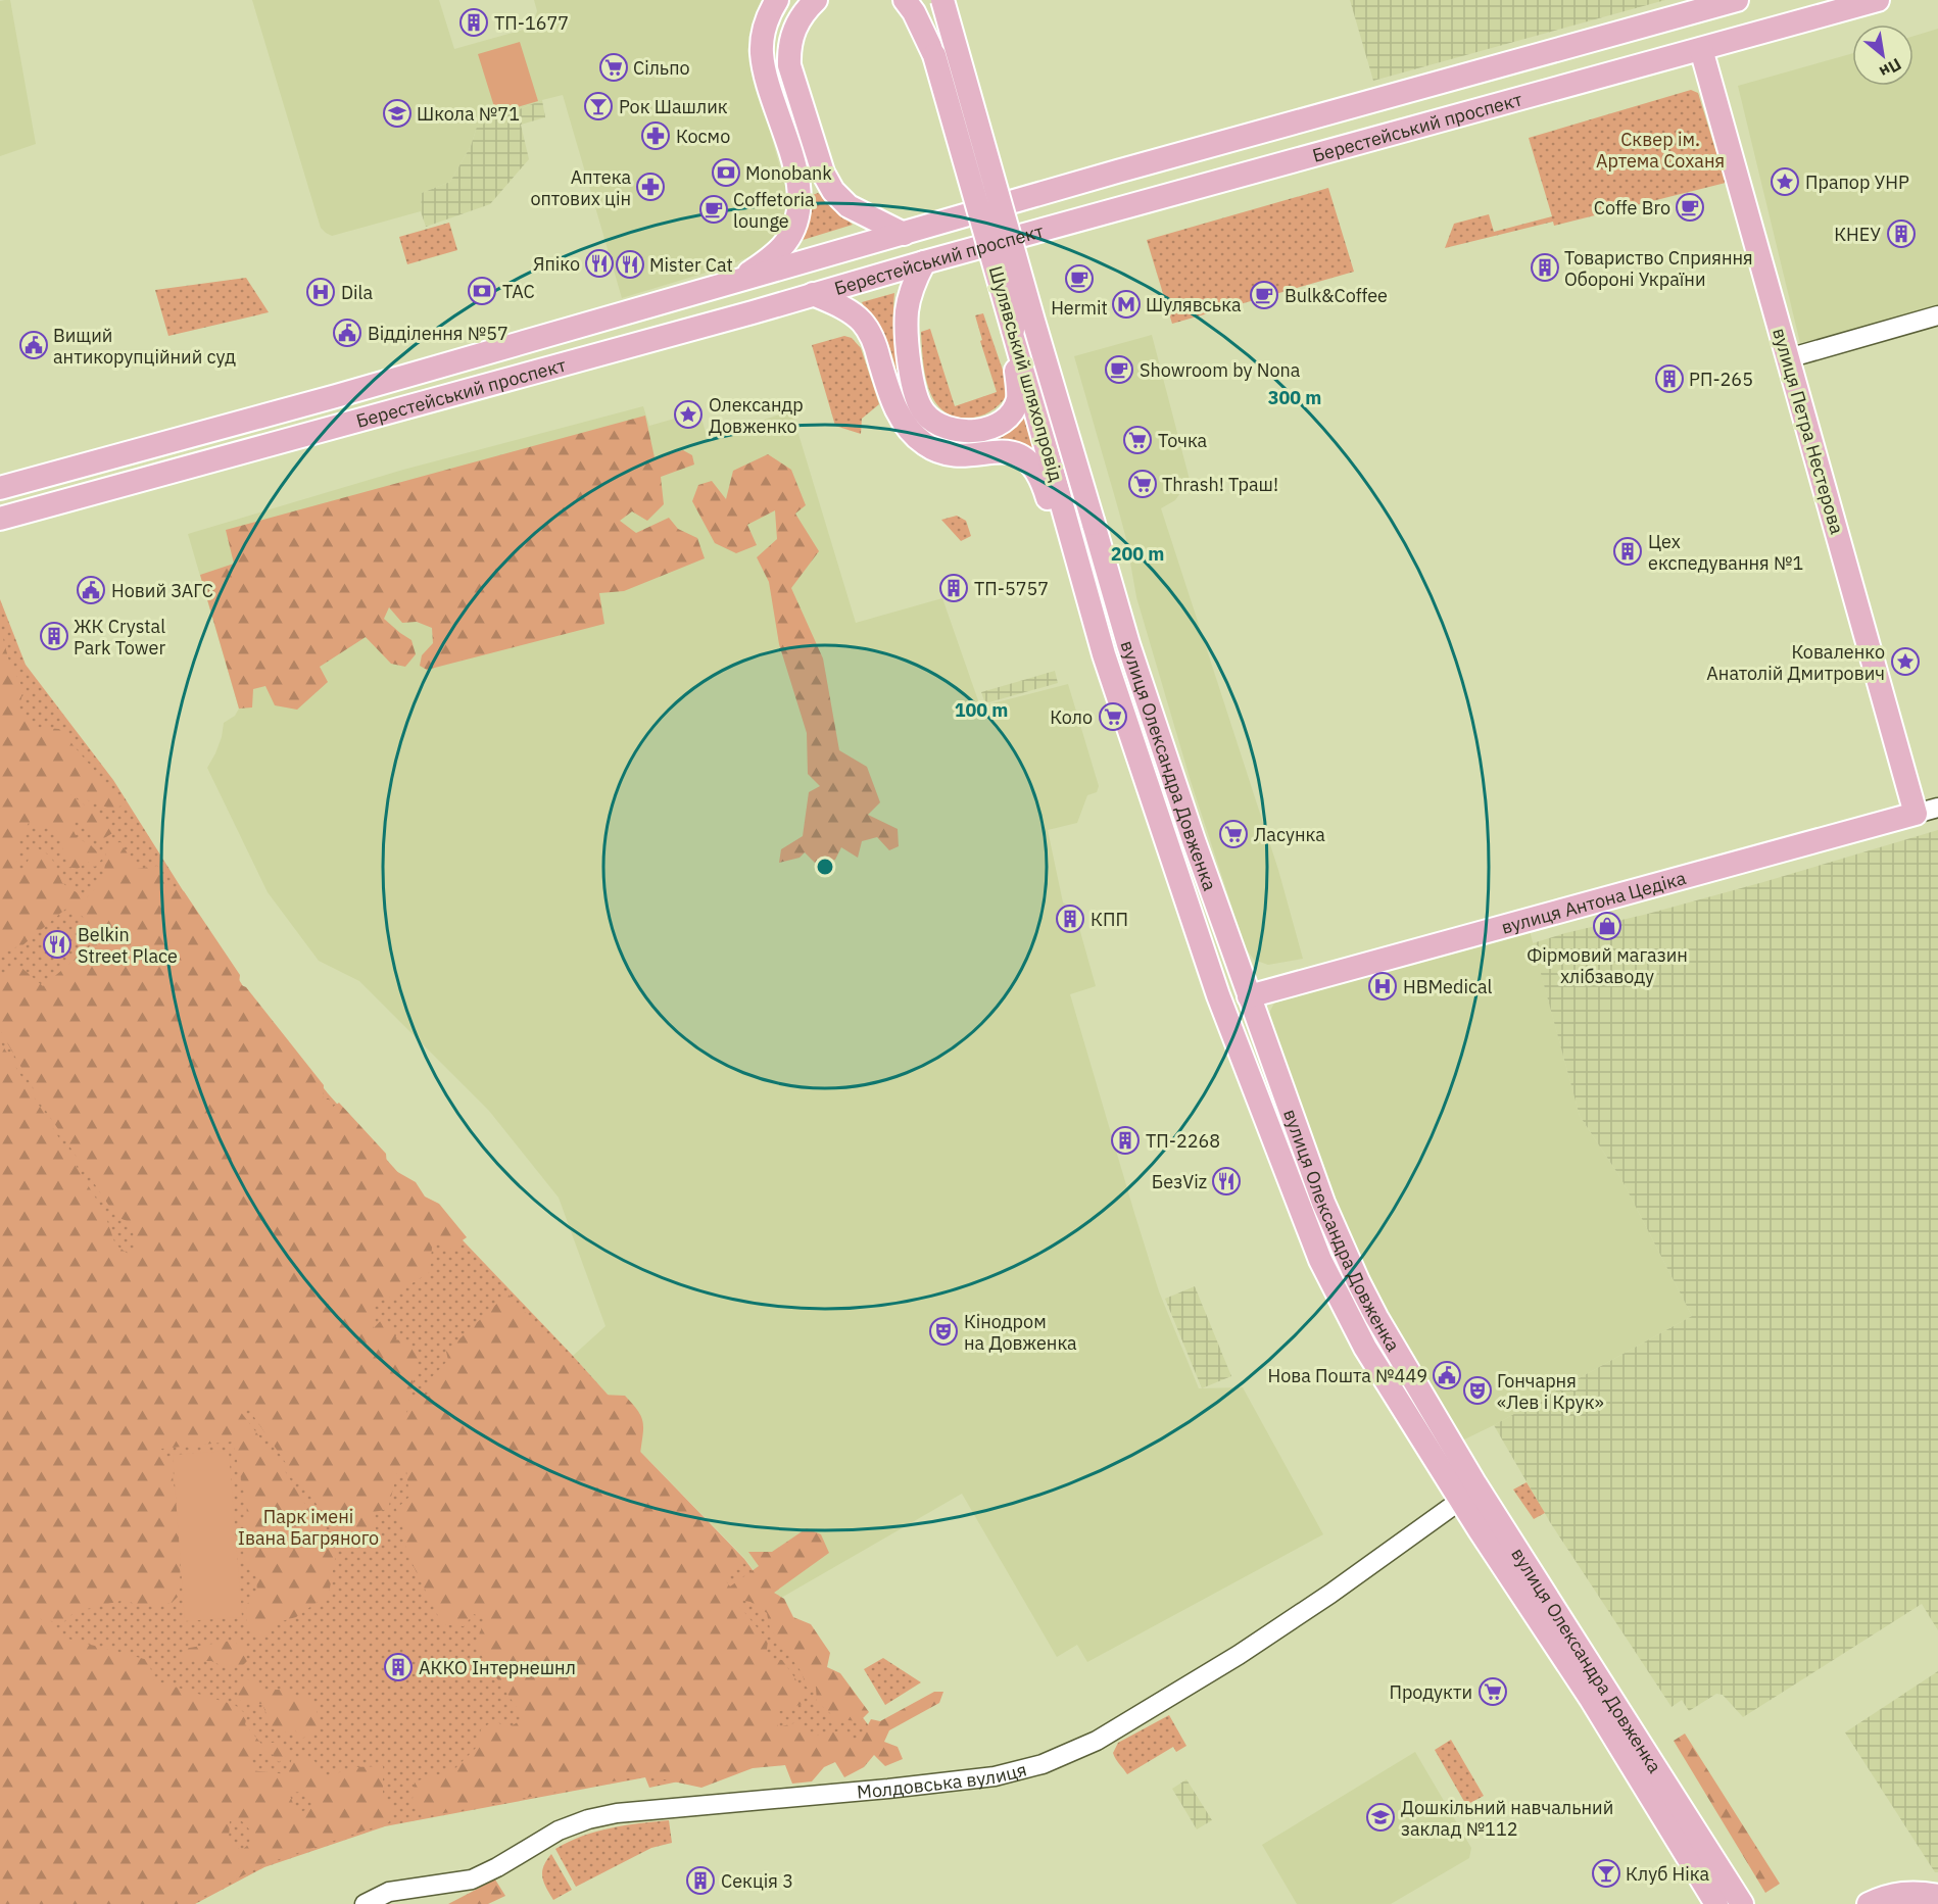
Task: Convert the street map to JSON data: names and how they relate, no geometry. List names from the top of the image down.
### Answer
{
  "streets": {
    "main road": [
      "Берестейський проспект",
      "Шулявський шляхопровід",
      "вулиця Петра Нестерова",
      "вулиця Олександра Довженка",
      "вулиця Антона Цедіка"
    ],
    "street": ["Молдовська вулиця"]
  },
  "crossings": [
    ["Берестейський проспект", "вулиця Петра Нестерова"],
    ["Шулявський шляхопровід", "вулиця Олександра Довженка"],
    ["вулиця Петра Нестерова", "вулиця Антона Цедіка"],
    ["вулиця Олександра Довженка", "вулиця Антона Цедіка"],
    ["вулиця Олександра Довженка", "Молдовська вулиця"]
  ],
  "parks": ["Сквер ім. Артема Соханя", "Парк імені Івана Багряного"],
  "places": {
    "building": [
      "ТП-1677",
      "КНЕУ",
      "Товариство Сприяння Обороні України",
      "РП-265",
      "Цех експедування №1",
      "ТП-5757",
      "ЖК Crystal Park Tower",
      "КПП",
      "ТП-2268",
      "АККО Інтернешнл",
      "Секція 3"
    ],
    "supermarket": [
      "Сільпо",
      "Точка",
      "Thrash! Траш!",
      "Коло",
      "Ласунка",
      "Продукти"
    ],
    "bar": ["Рок Шашлик", "Клуб Ніка"],
    "school or university": ["Школа №71", "Дошкільний навчальний заклад №112"],
    "pharmacy": ["Космо", "Аптека оптових цін"],
    "bank": ["Monobank", "ТАС"],
    "place": ["Прапор УНР", "Олександр Довженко", "Коваленко Анатолій Дмитрович"],
    "cafe": [
      "Coffe Bro",
      "Coffetoria lounge",
      "Hermit",
      "Bulk&Coffee",
      "Showroom by Nona"
    ],
    "restaurant": [
      "Япіко",
      "Mister Cat",
      "Belkin Street Place",
      "БезViz"
    ],
    "hospital": ["Dila", "HBMedical"],
    "metro station": ["Шулявська"],
    "public building": [
      "Відділення №57",
      "Вищий антикорупційний суд",
      "Новий ЗАГС",
      "Нова Пошта №449"
    ],
    "shop": ["Фірмовий магазин хлібзаводу"],
    "theatre": ["Кінодром на Довженка", "Гончарня «Лев і Крук»"]
  },
  "north": "bottom right",
  "rings": ["300 m", "200 m", "100 m"]
}
